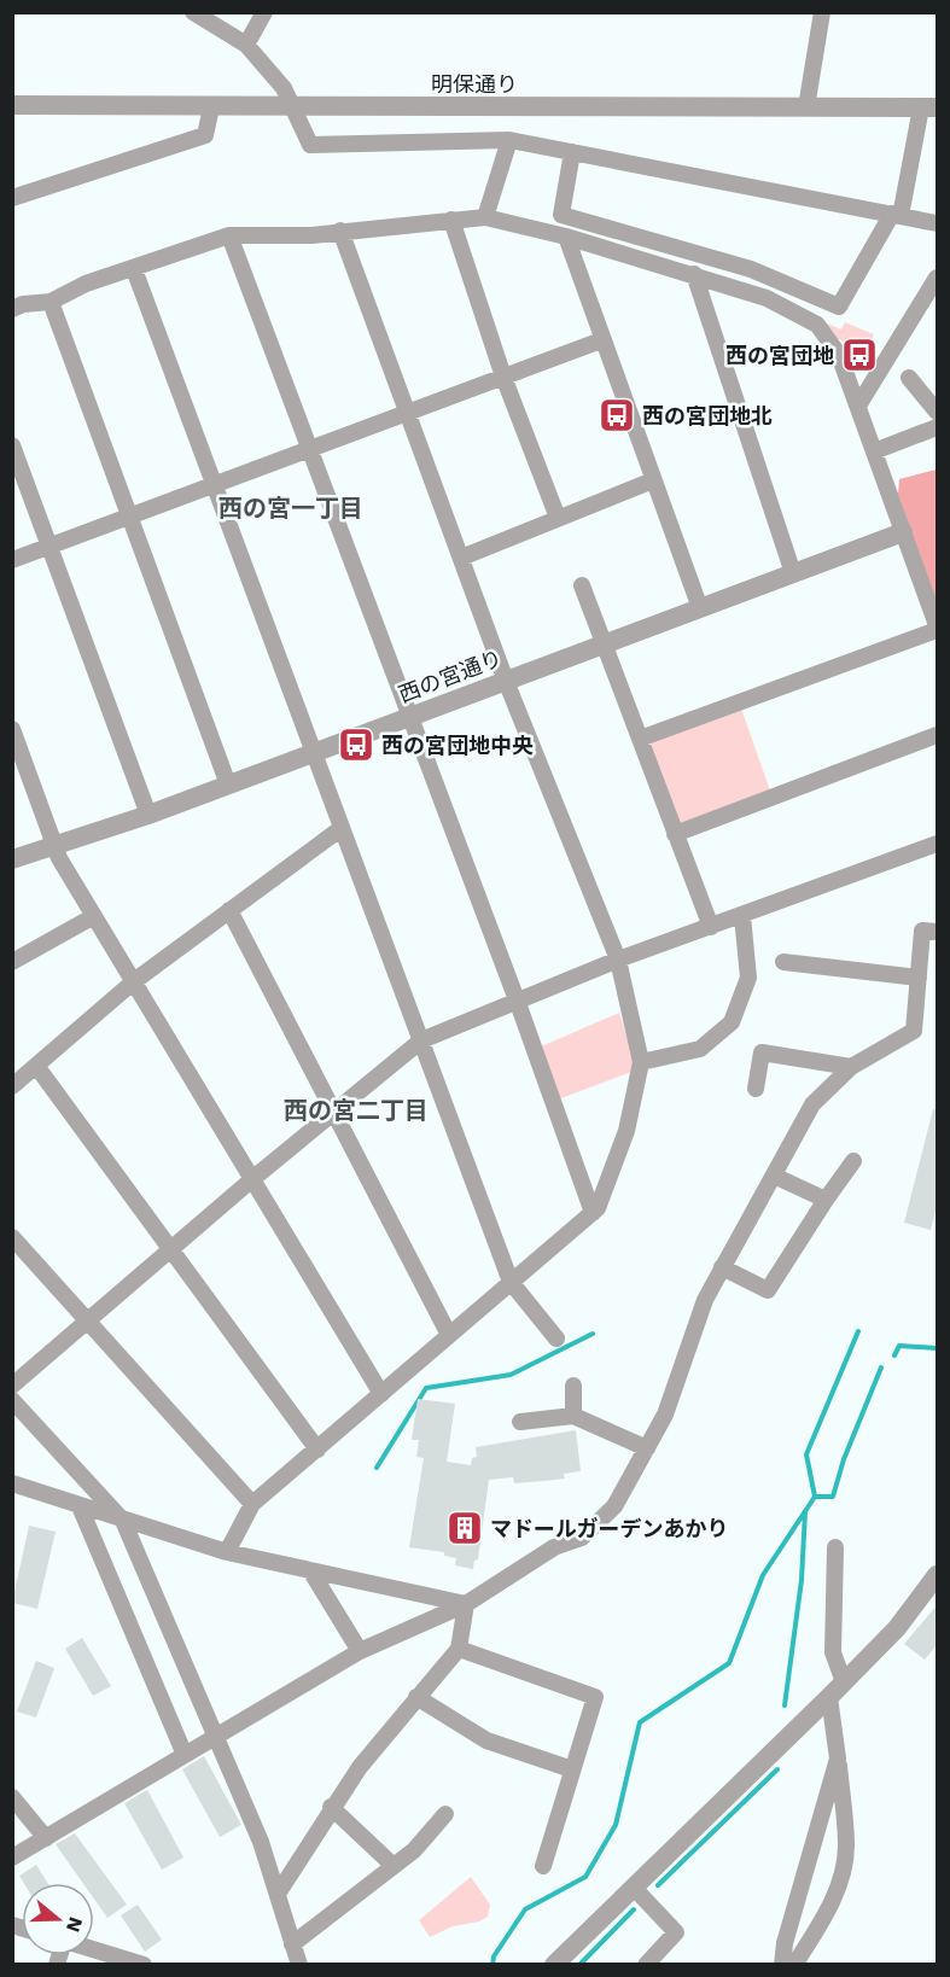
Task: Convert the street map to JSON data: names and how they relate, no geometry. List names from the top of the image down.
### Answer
{
  "streets": {
    "street": ["明保通り", "西の宮通り"]
  },
  "districts": ["西の宮一丁目", "西の宮二丁目"],
  "places": {
    "bus stop": ["西の宮団地", "西の宮団地北", "西の宮団地中央"],
    "building": ["マドールガーデンあかり"]
  },
  "north": "right"
}
